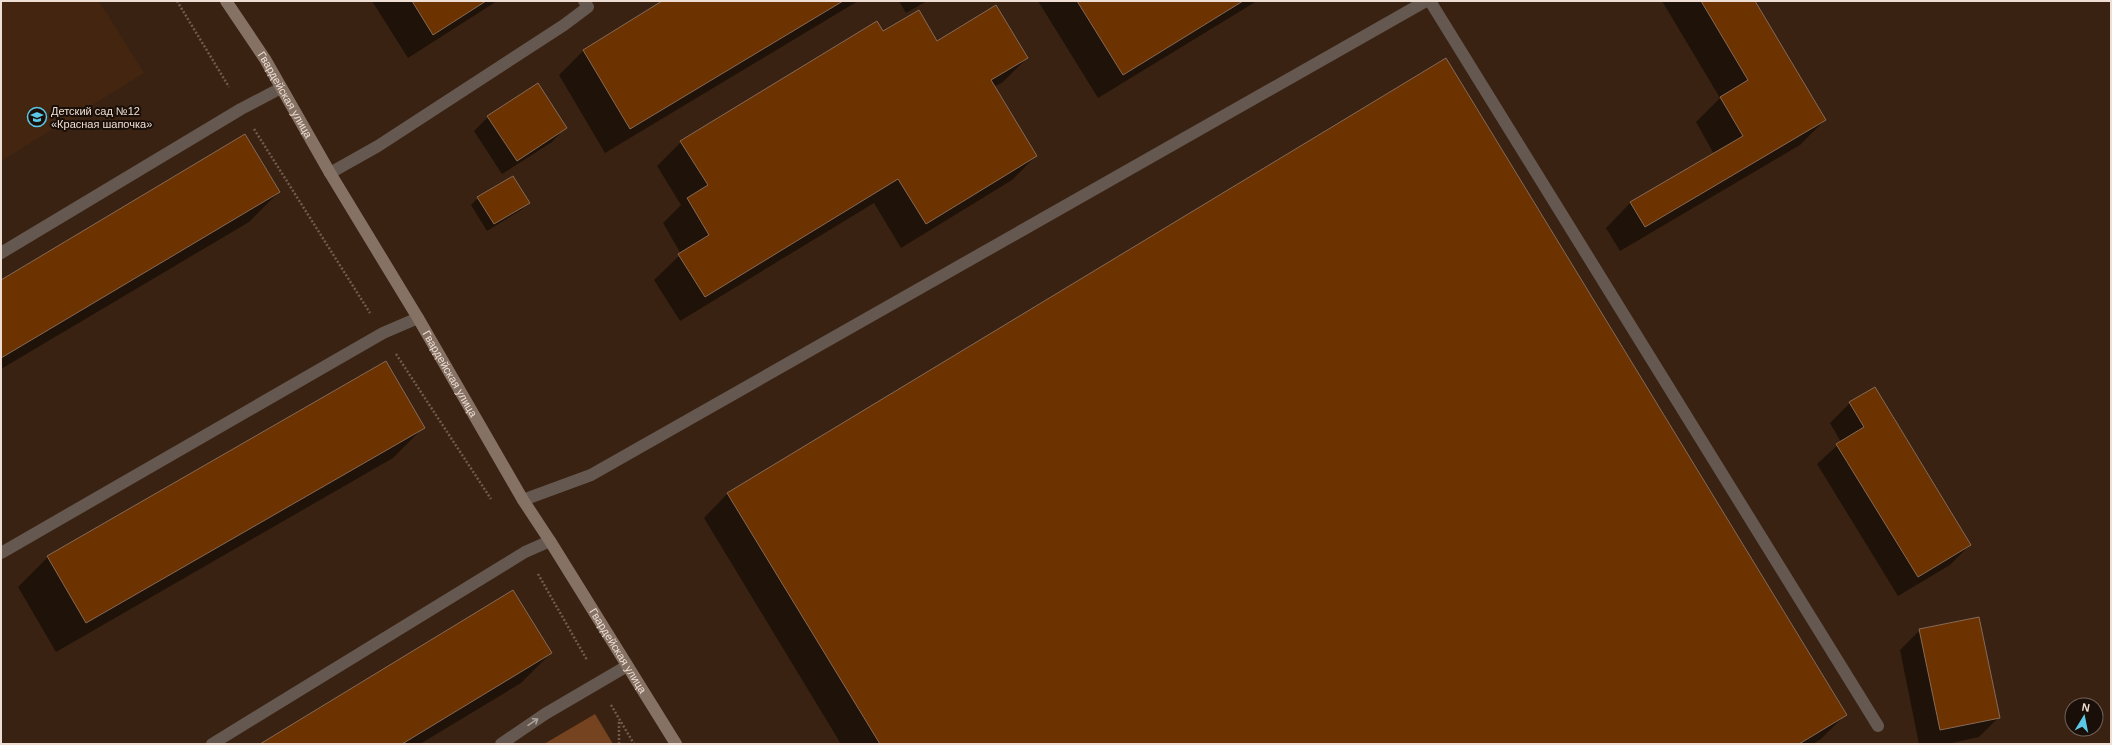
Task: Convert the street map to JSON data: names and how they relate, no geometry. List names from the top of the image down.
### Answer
{
  "streets": {
    "street": ["Гвардейская улица"]
  },
  "places": {
    "school or university": ["Детский сад №12 «Красная шапочка»"]
  },
  "north": "top"
}
